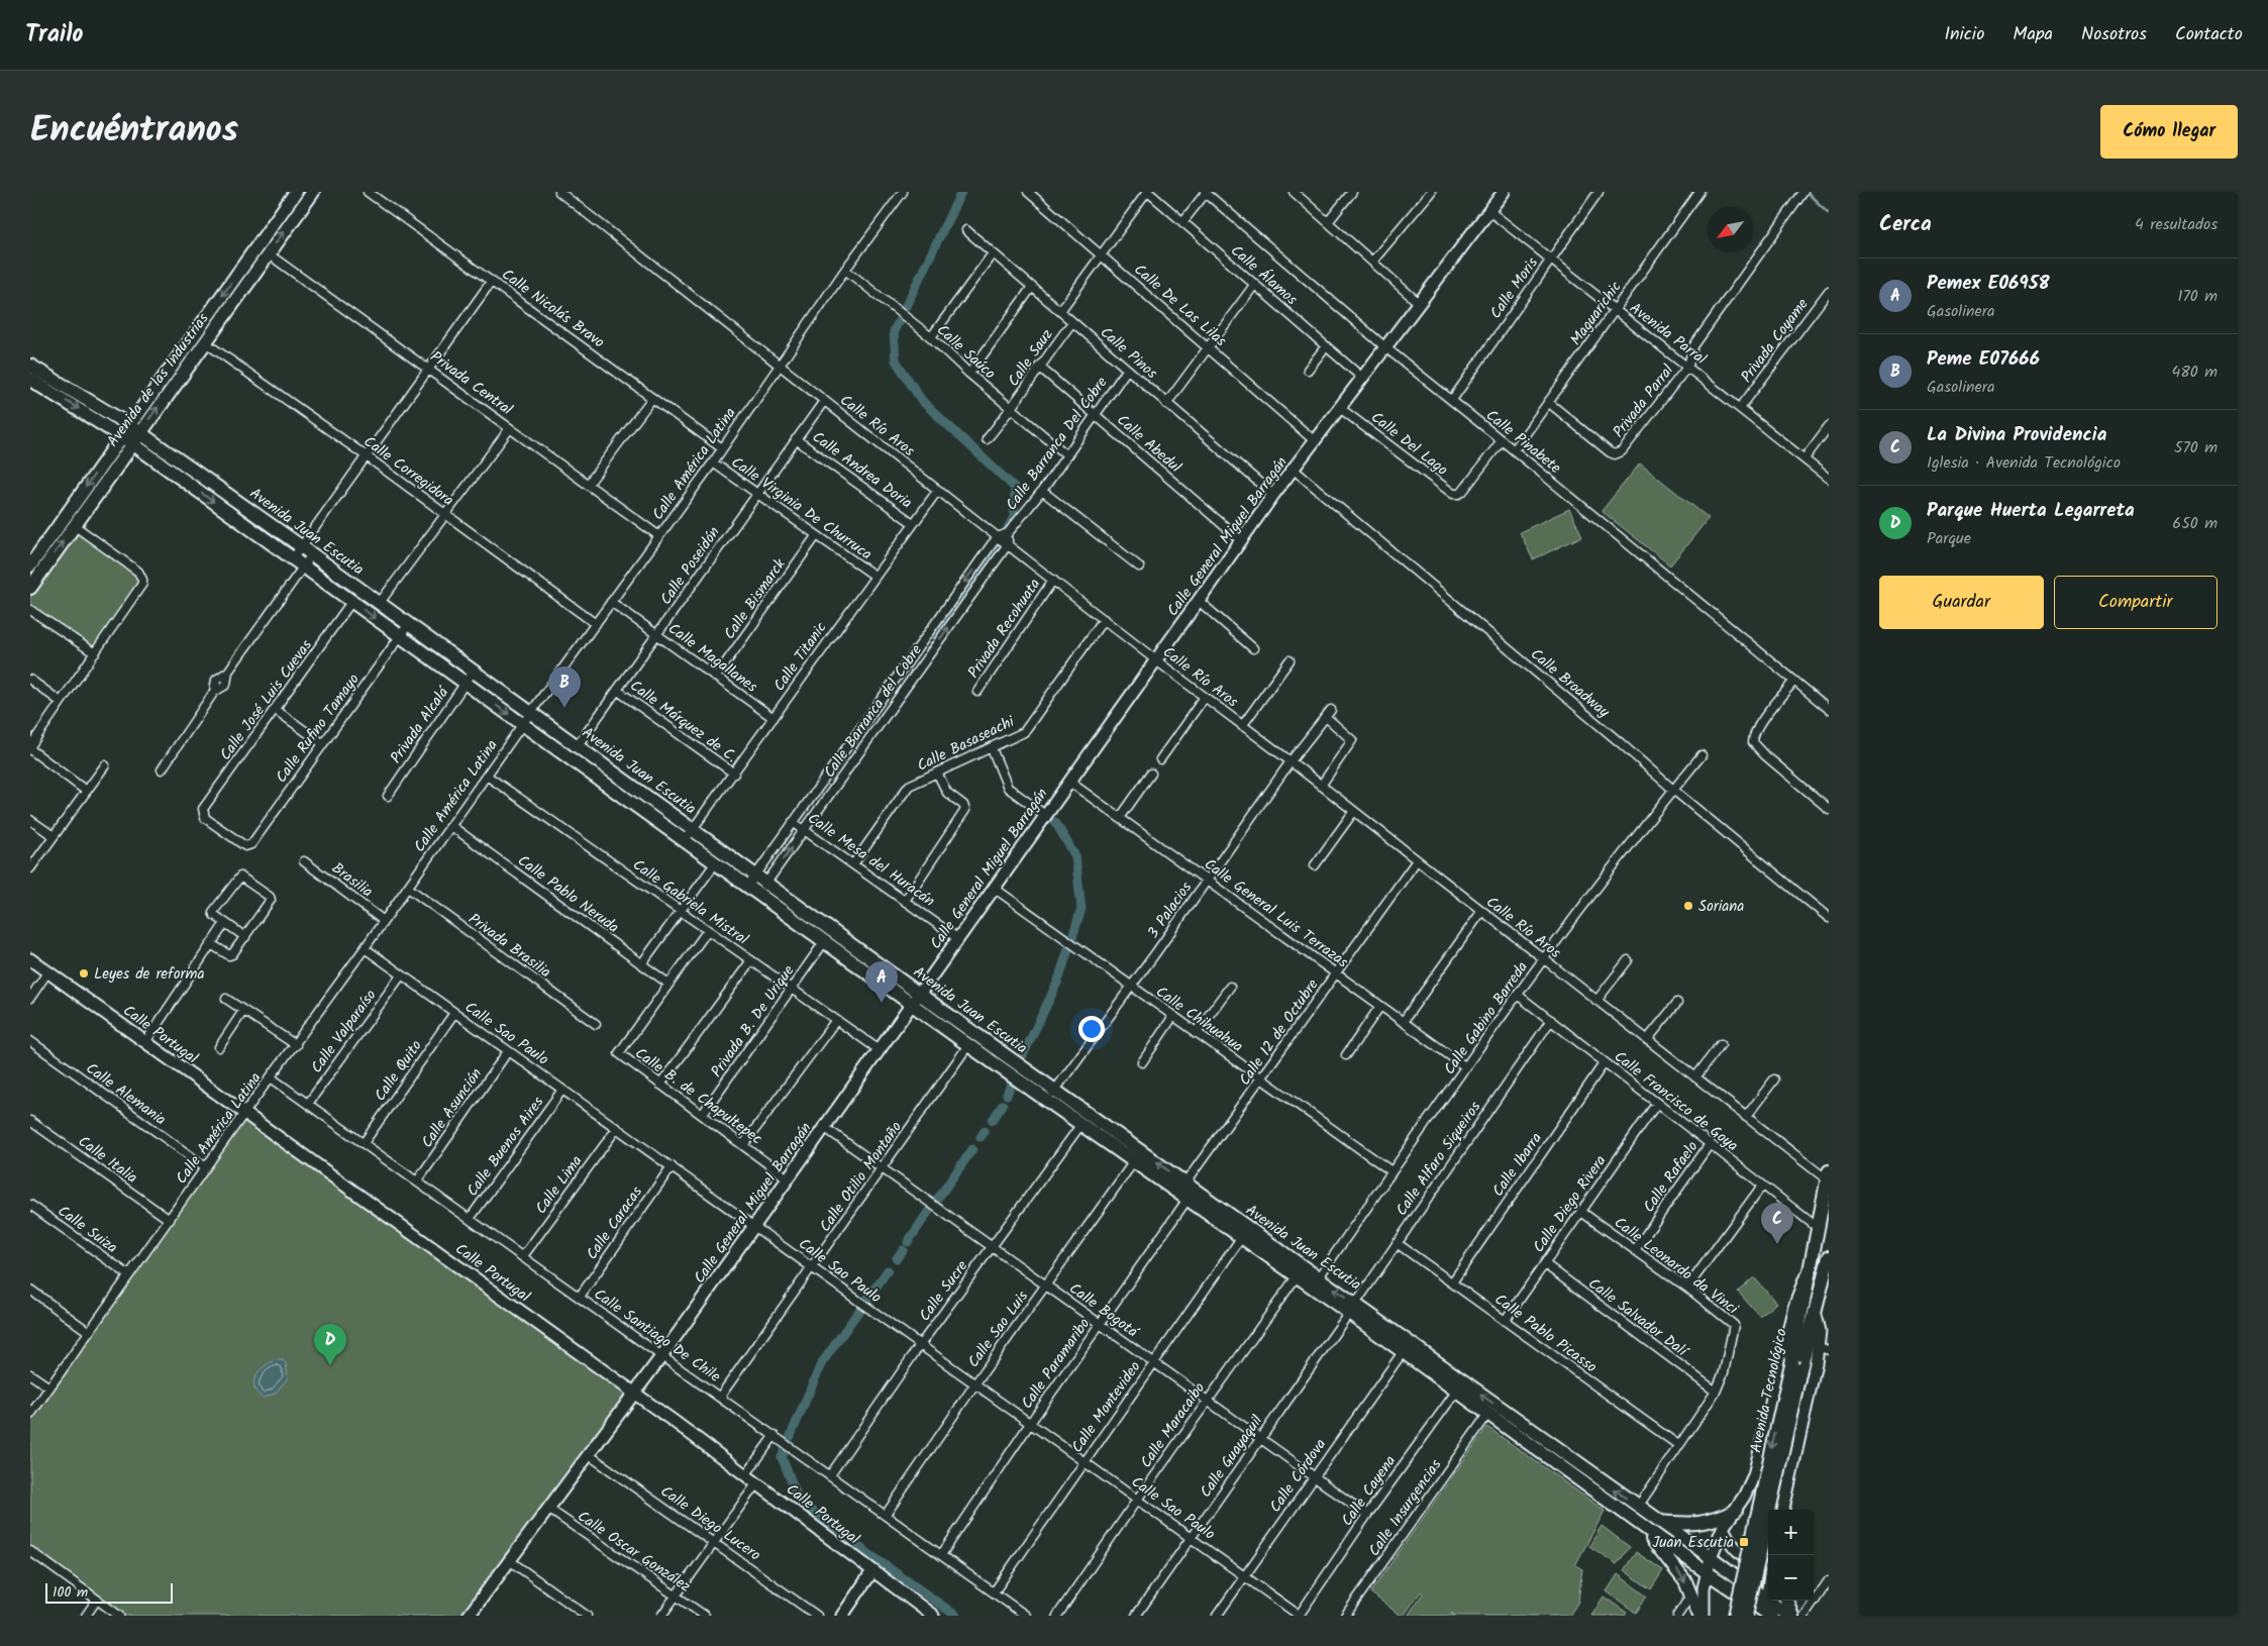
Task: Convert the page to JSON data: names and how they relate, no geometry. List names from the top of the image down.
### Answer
{
  "streets": {
    "main road": [
      "Avenida de las Industrias",
      "Avenida Juan Escutia",
      "Calle General Miguel Barragán",
      "Calle Portugal",
      "Avenida Tecnológico"
    ],
    "street": [
      "Calle Álamos",
      "Calle Moris",
      "Calle De Las Lilas",
      "Calle Nicolás Bravo",
      "Maguarichic",
      "Avenida Parral",
      "Privada Coyame",
      "Calle Saúco",
      "Calle Pinos",
      "Calle Sauz",
      "Privada Central",
      "Privada Parral",
      "Calle Río Aros",
      "Calle Pinabete",
      "Calle Barranca Del Cobre",
      "Calle Abedul",
      "Calle Del Lago",
      "Calle América Latina",
      "Calle Andrea Doria",
      "Calle Corregidora",
      "Calle Virginia De Churruca",
      "Calle Poseidón",
      "Calle Bismarck",
      "Privada Recohuata",
      "Calle Titanic",
      "Calle Magallanes",
      "Calle Broadway",
      "Calle José Luis Cuevas",
      "Calle Barranca del Cobre",
      "Calle Márquez de C.",
      "Privada Alcalá",
      "Calle Rufino Tamayo",
      "Calle Basaseachi",
      "Calle Mesa del Huracán",
      "Brasilia",
      "Calle Pablo Neruda",
      "Calle Gabriela Mistral",
      "3 Palacios",
      "Calle General Luis Terrazas",
      "Privada Brasilia",
      "Calle Gabino Barreda",
      "Calle Chihuahua",
      "Privada B. De Urique",
      "Calle Valparaíso",
      "Calle 12 de Octubre",
      "Calle Sao Paulo",
      "Calle Quito",
      "Calle Alemania",
      "Calle B. de Chapultepec",
      "Calle Francisco de Goya",
      "Calle Asunción",
      "Calle Buenos Aires",
      "Calle Alfaro Siqueiros",
      "Calle Italia",
      "Calle Ibarra",
      "Calle Otilio Montaño",
      "Calle Rafaelo",
      "Calle Lima",
      "Calle Diego Rivera",
      "Calle Caracas",
      "Calle Suiza",
      "Calle Leonardo da Vinci",
      "Calle Sucre",
      "Calle Bogotá",
      "Calle Salvador Dalí",
      "Calle Sao Luis",
      "Calle Pablo Picasso",
      "Calle Santiago De Chile",
      "Calle Paramaribo",
      "Calle Montevideo",
      "Calle Maracaibo",
      "Calle Guayaquil",
      "Calle Córdova",
      "Calle Cayena",
      "Calle Insurgencias",
      "Calle Diego Lucero",
      "Calle Oscar González"
    ]
  },
  "crossings": [
    ["Calle Álamos", "Calle General Miguel Barragán"],
    ["Calle Moris", "Avenida Parral"],
    ["Calle Moris", "Calle Pinabete"],
    ["Calle De Las Lilas", "Calle General Miguel Barragán"],
    ["Calle Nicolás Bravo", "Calle América Latina"],
    ["Maguarichic", "Avenida Parral"],
    ["Maguarichic", "Privada Parral"],
    ["Maguarichic", "Calle Pinabete"],
    ["Avenida Parral", "Privada Coyame"],
    ["Avenida Parral", "Privada Parral"],
    ["Avenida Parral", "Calle General Miguel Barragán"],
    ["Calle Saúco", "Calle Sauz"],
    ["Calle Saúco", "Calle Barranca Del Cobre"],
    ["Calle Saúco", "Calle América Latina"],
    ["Calle Pinos", "Calle Sauz"],
    ["Calle Pinos", "Calle Barranca Del Cobre"],
    ["Calle Pinos", "Calle General Miguel Barragán"],
    ["Calle Sauz", "Calle Abedul"],
    ["Avenida de las Industrias", "Privada Central"],
    ["Avenida de las Industrias", "Calle Corregidora"],
    ["Avenida de las Industrias", "Avenida Juan Escutia"],
    ["Privada Central", "Calle América Latina"],
    ["Calle Río Aros", "Calle Barranca Del Cobre"],
    ["Calle Río Aros", "Calle América Latina"],
    ["Calle Río Aros", "Calle General Miguel Barragán"],
    ["Calle Río Aros", "Calle Poseidón"],
    ["Calle Río Aros", "Privada Recohuata"],
    ["Calle Río Aros", "Calle Titanic"],
    ["Calle Río Aros", "Calle Barranca del Cobre"],
    ["Calle Río Aros", "Calle Basaseachi"],
    ["Calle Río Aros", "3 Palacios"],
    ["Calle Río Aros", "Calle Gabino Barreda"],
    ["Calle Río Aros", "Calle 12 de Octubre"],
    ["Calle Río Aros", "Avenida Tecnológico"],
    ["Calle Pinabete", "Calle Del Lago"],
    ["Calle Pinabete", "Calle General Miguel Barragán"],
    ["Calle Barranca Del Cobre", "Calle Abedul"],
    ["Calle Barranca Del Cobre", "Calle Barranca del Cobre"],
    ["Calle Abedul", "Calle General Miguel Barragán"],
    ["Calle Del Lago", "Calle General Miguel Barragán"],
    ["Calle América Latina", "Calle Corregidora"],
    ["Calle América Latina", "Calle Virginia De Churruca"],
    ["Calle América Latina", "Avenida Juan Escutia"],
    ["Calle América Latina", "Calle Magallanes"],
    ["Calle América Latina", "Brasilia"],
    ["Calle América Latina", "Calle Pablo Neruda"],
    ["Calle América Latina", "Calle Gabriela Mistral"],
    ["Calle América Latina", "Privada Brasilia"],
    ["Calle América Latina", "Calle Sao Paulo"],
    ["Calle América Latina", "Calle Portugal"],
    ["Calle América Latina", "Calle Alemania"],
    ["Calle América Latina", "Calle Italia"],
    ["Calle América Latina", "Calle Suiza"],
    ["Calle América Latina", "Calle Santiago De Chile"],
    ["Calle Andrea Doria", "Calle Poseidón"],
    ["Calle Andrea Doria", "Calle Titanic"],
    ["Calle Virginia De Churruca", "Calle Poseidón"],
    ["Calle Virginia De Churruca", "Calle Bismarck"],
    ["Calle Virginia De Churruca", "Calle Titanic"],
    ["Avenida Juan Escutia", "Calle General Miguel Barragán"],
    ["Avenida Juan Escutia", "Calle Poseidón"],
    ["Avenida Juan Escutia", "Calle Titanic"],
    ["Avenida Juan Escutia", "Calle José Luis Cuevas"],
    ["Avenida Juan Escutia", "Calle Barranca del Cobre"],
    ["Avenida Juan Escutia", "Privada Alcalá"],
    ["Avenida Juan Escutia", "Calle Rufino Tamayo"],
    ["Avenida Juan Escutia", "3 Palacios"],
    ["Avenida Juan Escutia", "Calle Gabino Barreda"],
    ["Avenida Juan Escutia", "Privada B. De Urique"],
    ["Avenida Juan Escutia", "Calle 12 de Octubre"],
    ["Avenida Juan Escutia", "Calle Alfaro Siqueiros"],
    ["Avenida Juan Escutia", "Calle Otilio Montaño"],
    ["Avenida Juan Escutia", "Calle Leonardo da Vinci"],
    ["Avenida Juan Escutia", "Calle Sucre"],
    ["Avenida Juan Escutia", "Calle Sao Luis"],
    ["Avenida Juan Escutia", "Calle Paramaribo"],
    ["Avenida Juan Escutia", "Calle Montevideo"],
    ["Avenida Juan Escutia", "Calle Maracaibo"],
    ["Avenida Juan Escutia", "Calle Guayaquil"],
    ["Avenida Juan Escutia", "Calle Córdova"],
    ["Avenida Juan Escutia", "Calle Cayena"],
    ["Avenida Juan Escutia", "Calle Insurgencias"],
    ["Calle General Miguel Barragán", "Calle Broadway"],
    ["Calle General Miguel Barragán", "Calle Mesa del Huracán"],
    ["Calle General Miguel Barragán", "Calle Gabriela Mistral"],
    ["Calle General Miguel Barragán", "Calle General Luis Terrazas"],
    ["Calle General Miguel Barragán", "Calle Chihuahua"],
    ["Calle General Miguel Barragán", "Calle Sao Paulo"],
    ["Calle General Miguel Barragán", "Calle Portugal"],
    ["Calle General Miguel Barragán", "Calle B. de Chapultepec"],
    ["Calle General Miguel Barragán", "Calle Bogotá"],
    ["Calle General Miguel Barragán", "Calle Santiago De Chile"],
    ["Calle General Miguel Barragán", "Calle Diego Lucero"],
    ["Calle General Miguel Barragán", "Calle Oscar González"],
    ["Calle Poseidón", "Calle Magallanes"],
    ["Calle Poseidón", "Calle Márquez de C."],
    ["Calle Bismarck", "Calle Magallanes"],
    ["Calle Titanic", "Calle Magallanes"],
    ["Calle Titanic", "Calle Márquez de C."],
    ["Calle Broadway", "Calle Gabino Barreda"],
    ["Calle José Luis Cuevas", "Calle Rufino Tamayo"],
    ["Calle Barranca del Cobre", "Calle Mesa del Huracán"],
    ["Calle Basaseachi", "Calle Mesa del Huracán"],
    ["Calle Pablo Neruda", "Calle B. de Chapultepec"],
    ["Calle Gabriela Mistral", "Privada B. De Urique"],
    ["3 Palacios", "Calle General Luis Terrazas"],
    ["3 Palacios", "Calle Chihuahua"],
    ["Calle General Luis Terrazas", "Calle Gabino Barreda"],
    ["Calle General Luis Terrazas", "Calle 12 de Octubre"],
    ["Calle Gabino Barreda", "Calle Chihuahua"],
    ["Calle Gabino Barreda", "Calle Francisco de Goya"],
    ["Calle Chihuahua", "Calle 12 de Octubre"],
    ["Privada B. De Urique", "Calle B. de Chapultepec"],
    ["Calle Valparaíso", "Calle Sao Paulo"],
    ["Calle Valparaíso", "Calle Santiago De Chile"],
    ["Calle 12 de Octubre", "Calle Paramaribo"],
    ["Calle Sao Paulo", "Calle Quito"],
    ["Calle Sao Paulo", "Calle Asunción"],
    ["Calle Sao Paulo", "Calle Buenos Aires"],
    ["Calle Sao Paulo", "Calle Otilio Montaño"],
    ["Calle Sao Paulo", "Calle Lima"],
    ["Calle Sao Paulo", "Calle Caracas"],
    ["Calle Sao Paulo", "Calle Sucre"],
    ["Calle Sao Paulo", "Calle Sao Luis"],
    ["Calle Sao Paulo", "Calle Paramaribo"],
    ["Calle Sao Paulo", "Calle Montevideo"],
    ["Calle Sao Paulo", "Calle Maracaibo"],
    ["Calle Sao Paulo", "Calle Guayaquil"],
    ["Calle Sao Paulo", "Calle Córdova"],
    ["Calle Sao Paulo", "Calle Cayena"],
    ["Calle Quito", "Calle Santiago De Chile"],
    ["Calle Francisco de Goya", "Calle Alfaro Siqueiros"],
    ["Calle Francisco de Goya", "Calle Ibarra"],
    ["Calle Francisco de Goya", "Calle Rafaelo"],
    ["Calle Francisco de Goya", "Calle Diego Rivera"],
    ["Calle Francisco de Goya", "Avenida Tecnológico"],
    ["Calle Asunción", "Calle Santiago De Chile"],
    ["Calle Buenos Aires", "Calle Santiago De Chile"],
    ["Calle Alfaro Siqueiros", "Calle Pablo Picasso"],
    ["Calle Alfaro Siqueiros", "Calle Guayaquil"],
    ["Calle Ibarra", "Calle Pablo Picasso"],
    ["Calle Otilio Montaño", "Calle Bogotá"],
    ["Calle Otilio Montaño", "Calle Santiago De Chile"],
    ["Calle Rafaelo", "Calle Leonardo da Vinci"],
    ["Calle Lima", "Calle Santiago De Chile"],
    ["Calle Diego Rivera", "Calle Leonardo da Vinci"],
    ["Calle Diego Rivera", "Calle Salvador Dalí"],
    ["Calle Diego Rivera", "Calle Pablo Picasso"],
    ["Calle Caracas", "Calle Santiago De Chile"],
    ["Calle Leonardo da Vinci", "Calle Salvador Dalí"],
    ["Calle Leonardo da Vinci", "Calle Pablo Picasso"],
    ["Calle Sucre", "Calle Bogotá"],
    ["Calle Sucre", "Calle Santiago De Chile"],
    ["Calle Bogotá", "Calle Sao Luis"],
    ["Calle Bogotá", "Calle Paramaribo"],
    ["Calle Bogotá", "Calle Montevideo"],
    ["Calle Bogotá", "Calle Maracaibo"],
    ["Calle Bogotá", "Calle Guayaquil"],
    ["Calle Bogotá", "Calle Córdova"],
    ["Calle Bogotá", "Calle Cayena"],
    ["Calle Sao Luis", "Calle Santiago De Chile"],
    ["Calle Santiago De Chile", "Calle Paramaribo"],
    ["Calle Santiago De Chile", "Calle Montevideo"]
  ],
  "places": {
    "other": ["Soriana", "Leyes de reforma"],
    "transit": ["Juan Escutia"]
  },
  "scale_bar": "100 m",
  "north": "bottom left",
  "page": {
    "header": "Trailo",
    "nav": [
      "Inicio",
      "Mapa",
      "Nosotros",
      "Contacto"
    ],
    "title": "Encuéntranos",
    "buttons": [
      "Cómo llegar",
      ["Guardar", "Compartir"]
    ],
    "heading": ["Cerca", "4 resultados"],
    "list": [
      {
        "mark": "A",
        "name": "Pemex E06958",
        "note": "Gasolinera",
        "value": "170 m"
      },
      {
        "mark": "B",
        "name": "Peme E07666",
        "note": "Gasolinera",
        "value": "480 m"
      },
      {
        "mark": "C",
        "name": "La Divina Providencia",
        "note": "Iglesia · Avenida Tecnológico",
        "value": "570 m"
      },
      {
        "mark": "D",
        "name": "Parque Huerta Legarreta",
        "note": "Parque",
        "value": "650 m"
      }
    ],
    "pins": [
      "B",
      "A",
      "C",
      "D"
    ],
    "map_buttons": ["+", "−"],
    "scale": "100 m"
  }
}
